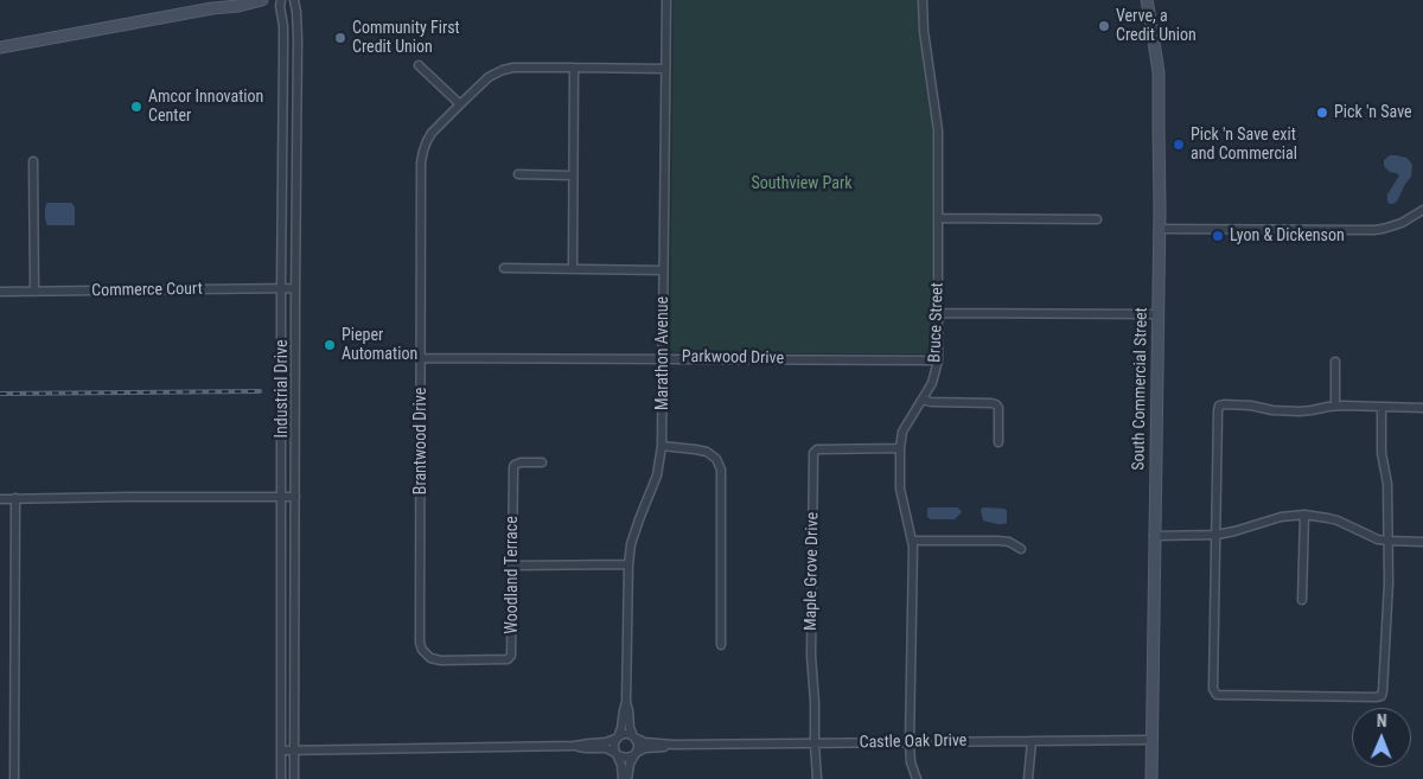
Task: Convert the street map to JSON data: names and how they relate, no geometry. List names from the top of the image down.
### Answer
{
  "streets": {
    "main road": ["South Commercial Street"],
    "street": [
      "Commerce Court",
      "Bruce Street",
      "Marathon Avenue",
      "Parkwood Drive",
      "Industrial Drive",
      "Brantwood Drive",
      "Maple Grove Drive",
      "Woodland Terrace",
      "Castle Oak Drive"
    ]
  },
  "crossings": [
    ["Commerce Court", "Industrial Drive"],
    ["Bruce Street", "Parkwood Drive"],
    ["Bruce Street", "Maple Grove Drive"],
    ["Bruce Street", "Castle Oak Drive"],
    ["Marathon Avenue", "Parkwood Drive"],
    ["Marathon Avenue", "Brantwood Drive"],
    ["Marathon Avenue", "Castle Oak Drive"],
    ["Parkwood Drive", "Brantwood Drive"],
    ["South Commercial Street", "Castle Oak Drive"],
    ["Brantwood Drive", "Woodland Terrace"],
    ["Maple Grove Drive", "Castle Oak Drive"]
  ],
  "parks": ["Southview Park"],
  "places": [
    "Verve, a Credit Union",
    "Community First Credit Union",
    "Amcor Innovation Center",
    "Pick 'n Save",
    "Pick 'n Save exit and Commercial",
    "Lyon & Dickenson",
    "Pieper Automation"
  ],
  "north": "top"
}
